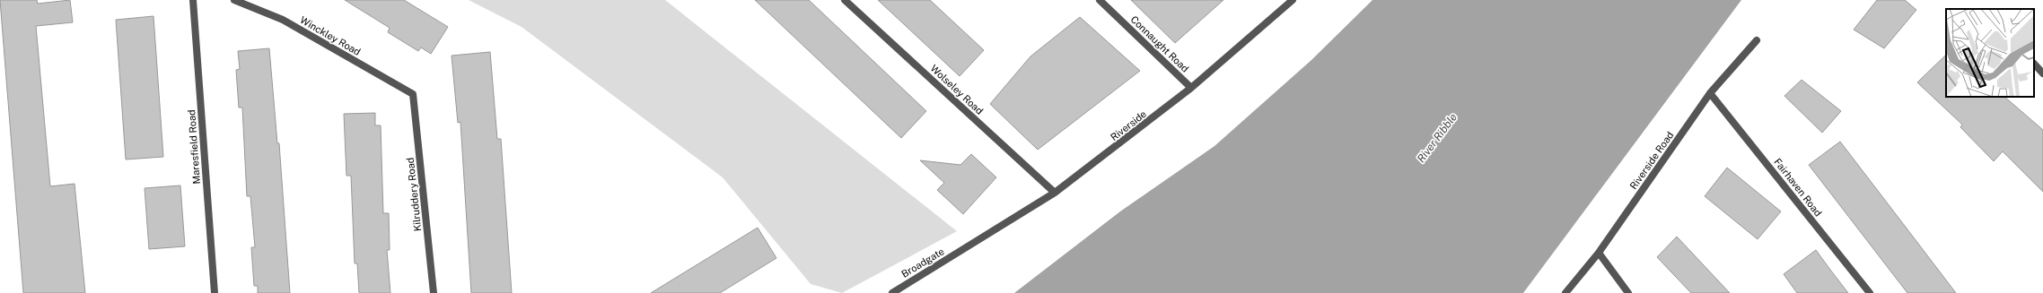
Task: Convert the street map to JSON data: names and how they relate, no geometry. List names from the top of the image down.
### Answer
{
  "streets": {
    "street": [
      "Winckley Road",
      "Connaught Road",
      "Wolseley Road",
      "Riverside",
      "Maresfield Road",
      "Riverside Road",
      "Fairhaven Road",
      "Kilruddery Road",
      "Broadgate"
    ]
  },
  "crossings": [
    ["Winckley Road", "Kilruddery Road"],
    ["Connaught Road", "Riverside"],
    ["Wolseley Road", "Riverside"],
    ["Riverside", "Broadgate"],
    ["Riverside Road", "Fairhaven Road"]
  ],
  "water": ["River Ribble"]
}
